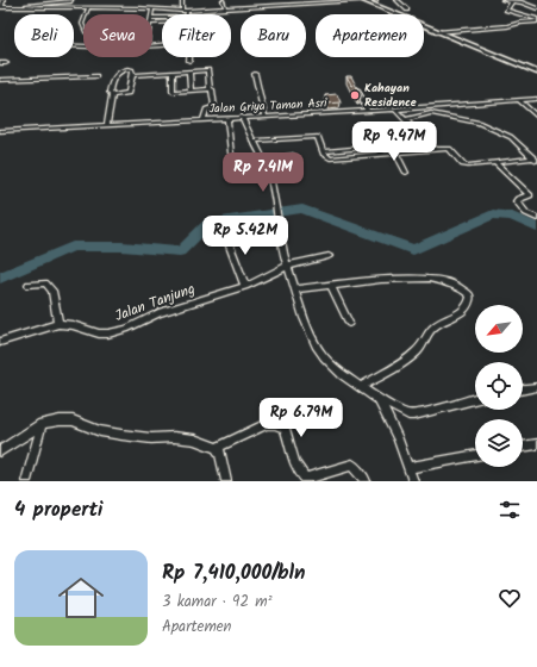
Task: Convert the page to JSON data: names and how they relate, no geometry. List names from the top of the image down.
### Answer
{
  "streets": {
    "street": ["Jalan Griya Taman Asri", "Jalan Tanjung"]
  },
  "places": ["Kahayan Residence"],
  "north": "bottom left",
  "page": {
    "chip": [
      "Beli",
      "Sewa",
      "Filter",
      "Baru",
      "Apartemen"
    ],
    "price": [
      "Rp 9.47M",
      "Rp 7.41M",
      "Rp 5.42M",
      "Rp 6.79M"
    ],
    "heading": "4 properti",
    "list": [
      {
        "name": "Rp 7,410,000/bln",
        "note": "3 kamar · 92 m² · Apartemen"
      }
    ]
  }
}
